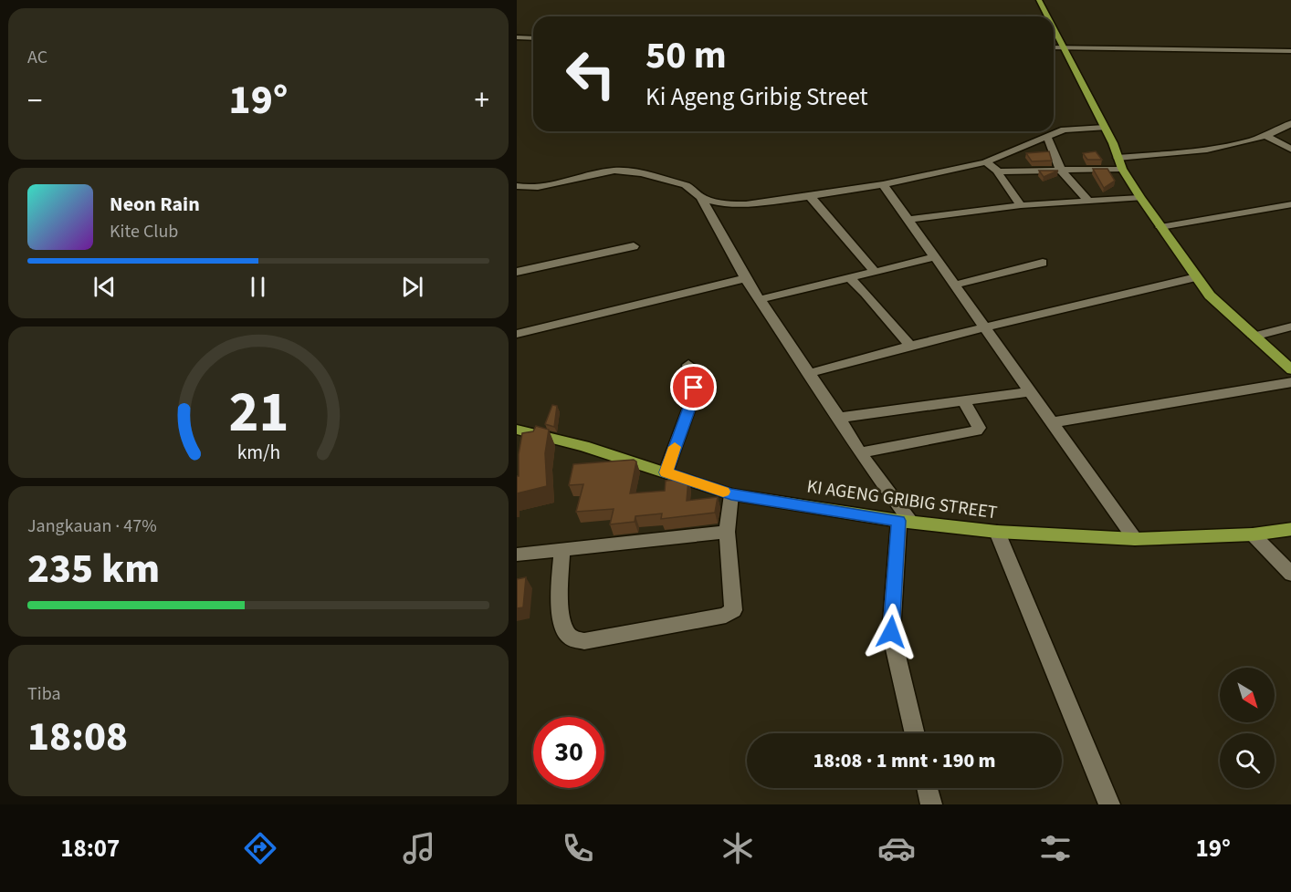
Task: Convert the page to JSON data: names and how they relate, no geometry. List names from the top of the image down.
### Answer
{
  "streets": {
    "main road": ["KI AGENG GRIBIG STREET"]
  },
  "north": "bottom right",
  "page": {
    "tile": [
      "AC",
      ["Jangkauan · 47%", "235 km"],
      ["Tiba", "18:08"]
    ],
    "turn": ["50 m", "Ki Ageng Gribig Street"],
    "heat": ["−", "19°", "+"],
    "song": ["Neon Rain", "Kite Club"],
    "limit": "30",
    "trip": "18:08 · 1 mnt · 190 m",
    "tabs": ["18:07", "19°"],
    "gauge": ["21", "km/h"]
  }
}
